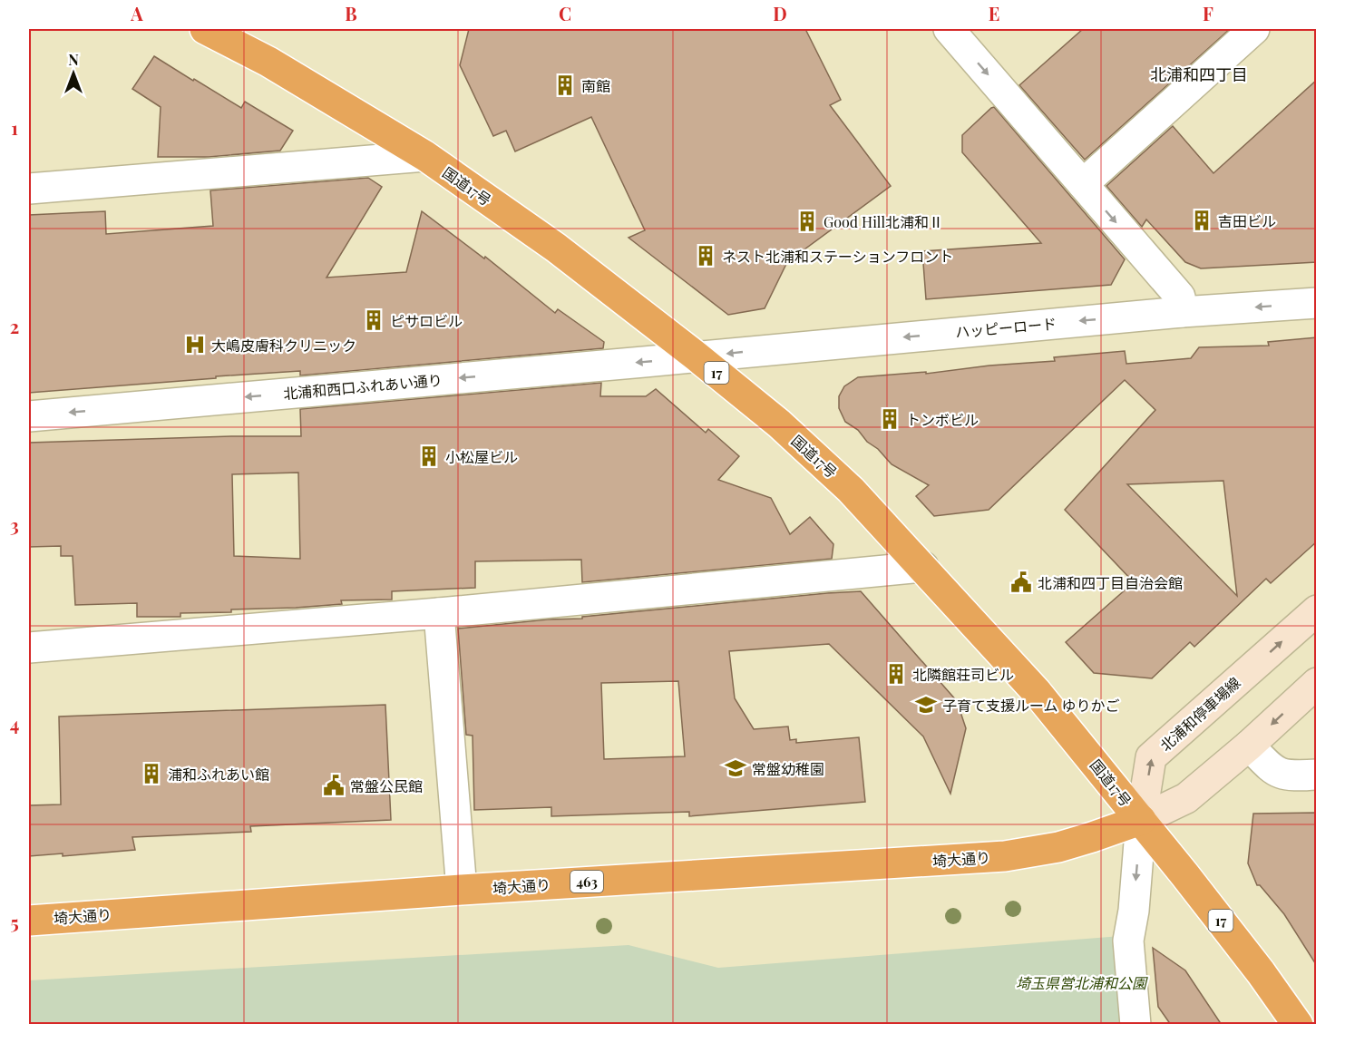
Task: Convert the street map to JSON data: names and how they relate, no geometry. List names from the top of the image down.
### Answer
{
  "streets": {
    "highway": [
      "国道17号",
      "17",
      "埼大通り",
      "463"
    ],
    "main road": ["北浦和停車場線"],
    "street": ["ハッピーロード", "北浦和西口ふれあい通り"]
  },
  "crossings": [
    ["国道17号", "ハッピーロード"],
    ["国道17号", "北浦和西口ふれあい通り"],
    ["国道17号", "北浦和停車場線"],
    ["国道17号", "埼大通り"],
    ["ハッピーロード", "北浦和西口ふれあい通り"],
    ["北浦和停車場線", "埼大通り"]
  ],
  "districts": ["北浦和四丁目"],
  "parks": ["埼玉県営北浦和公園"],
  "places": {
    "building": [
      "南館",
      "吉田ビル",
      "Good Hill北浦和Ⅱ",
      "ネスト北浦和ステーションフロント",
      "ピサロビル",
      "トンボビル",
      "小松屋ビル",
      "北隣館荘司ビル",
      "浦和ふれあい館"
    ],
    "hospital": ["大嶋皮膚科クリニック"],
    "public building": ["北浦和四丁目自治会館", "常盤公民館"],
    "school or university": ["子育て支援ルーム ゆりかご", "常盤幼稚園"]
  },
  "north": "top",
  "grid": {
    "columns": [
      "A",
      "B",
      "C",
      "D",
      "E",
      "F"
    ],
    "rows": [
      "1",
      "2",
      "3",
      "4",
      "5"
    ]
  }
}
